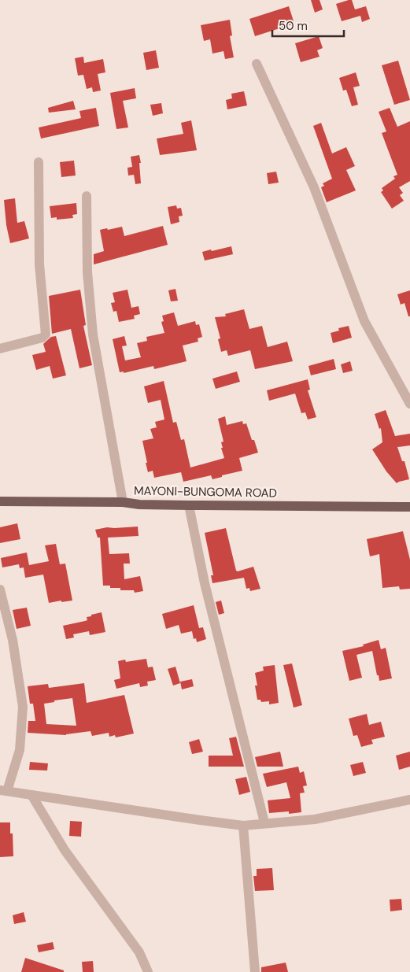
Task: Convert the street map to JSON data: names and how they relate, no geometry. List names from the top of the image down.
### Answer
{
  "streets": {
    "main road": ["MAYONI-BUNGOMA ROAD"]
  },
  "scale_bar": "50 m"
}
